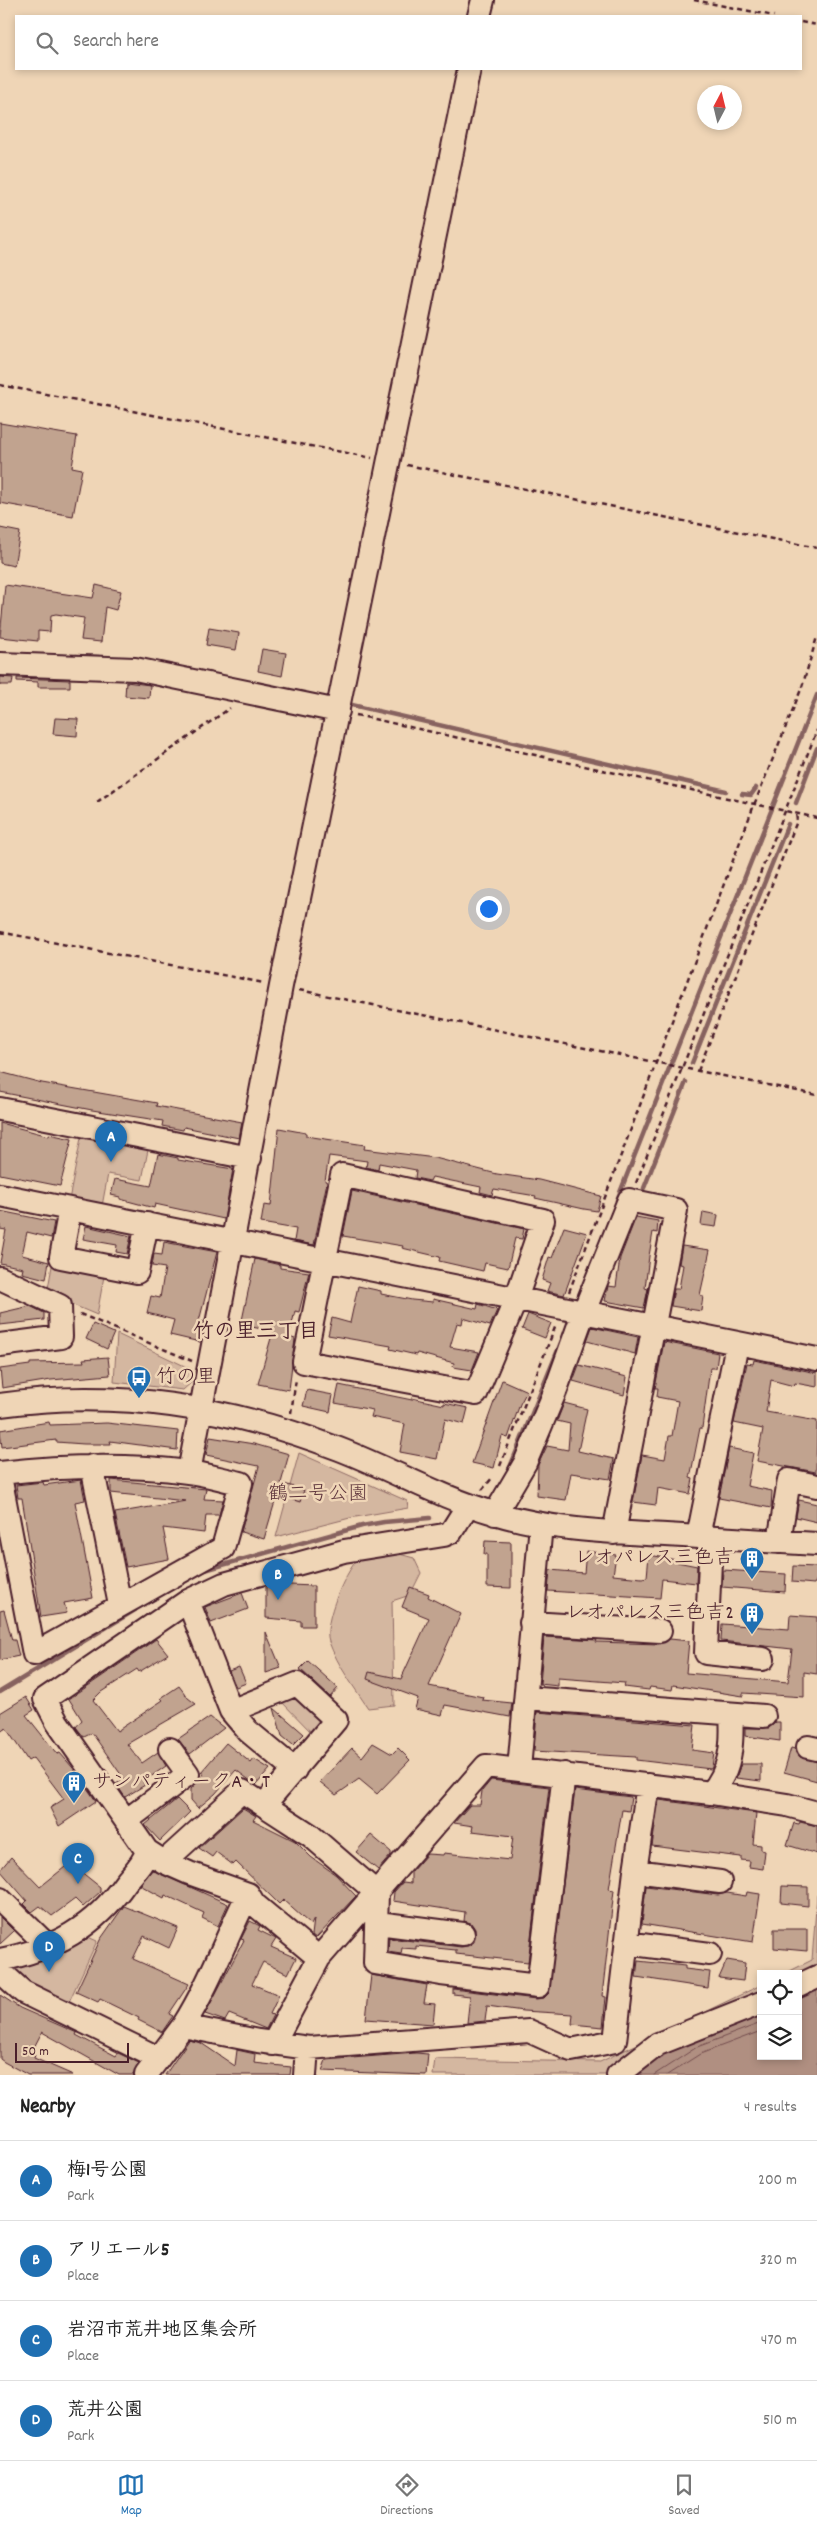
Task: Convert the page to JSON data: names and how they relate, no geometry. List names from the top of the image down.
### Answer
{
  "districts": ["竹の里三丁目"],
  "parks": ["鶴二号公園"],
  "places": {
    "bus stop": ["竹の里"],
    "building": ["レオパレス三色吉", "レオパレス三色吉2", "サンパティークA・T"]
  },
  "scale_bar": "50 m",
  "north": "top",
  "page": {
    "search": "Search here",
    "pins": [
      "A",
      "B",
      "C",
      "D"
    ],
    "scale": "50 m",
    "heading": ["Nearby", "4 results"],
    "list": [
      {
        "mark": "A",
        "name": "梅1号公園",
        "note": "Park",
        "value": "200 m"
      },
      {
        "mark": "B",
        "name": "アリエール5",
        "note": "Place",
        "value": "320 m"
      },
      {
        "mark": "C",
        "name": "岩沼市荒井地区集会所",
        "note": "Place",
        "value": "470 m"
      },
      {
        "mark": "D",
        "name": "荒井公園",
        "note": "Park",
        "value": "510 m"
      }
    ],
    "nav": ["Map", "Directions", "Saved"]
  }
}
